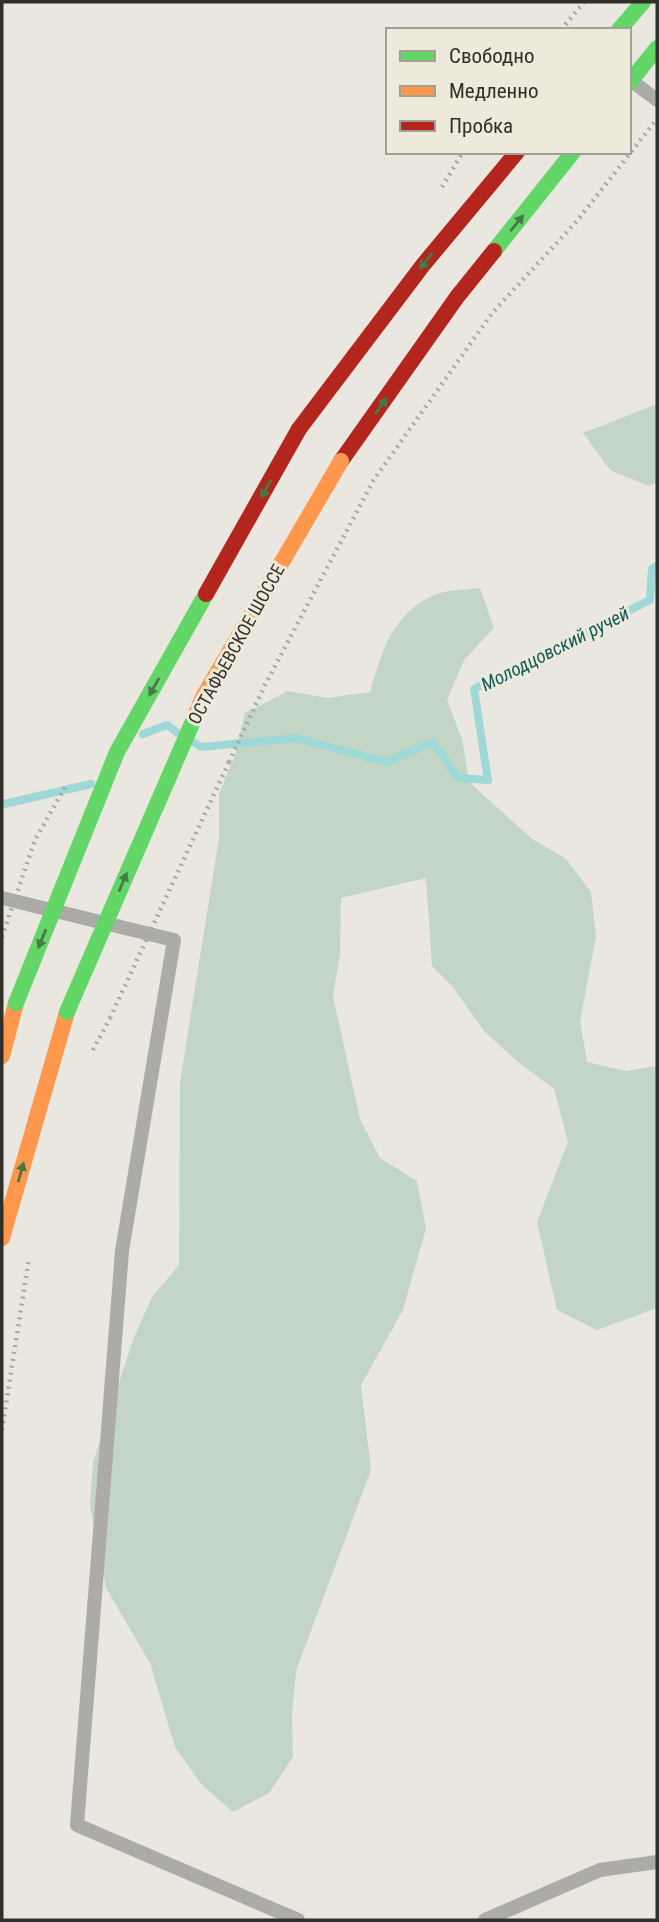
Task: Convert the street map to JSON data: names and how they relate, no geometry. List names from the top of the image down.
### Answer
{
  "streets": {
    "main road": ["ОСТАФЬЕВСКОЕ ШОССЕ"]
  },
  "water": ["Молодцовский ручей"],
  "legend": ["Свободно", "Медленно", "Пробка"]
}
